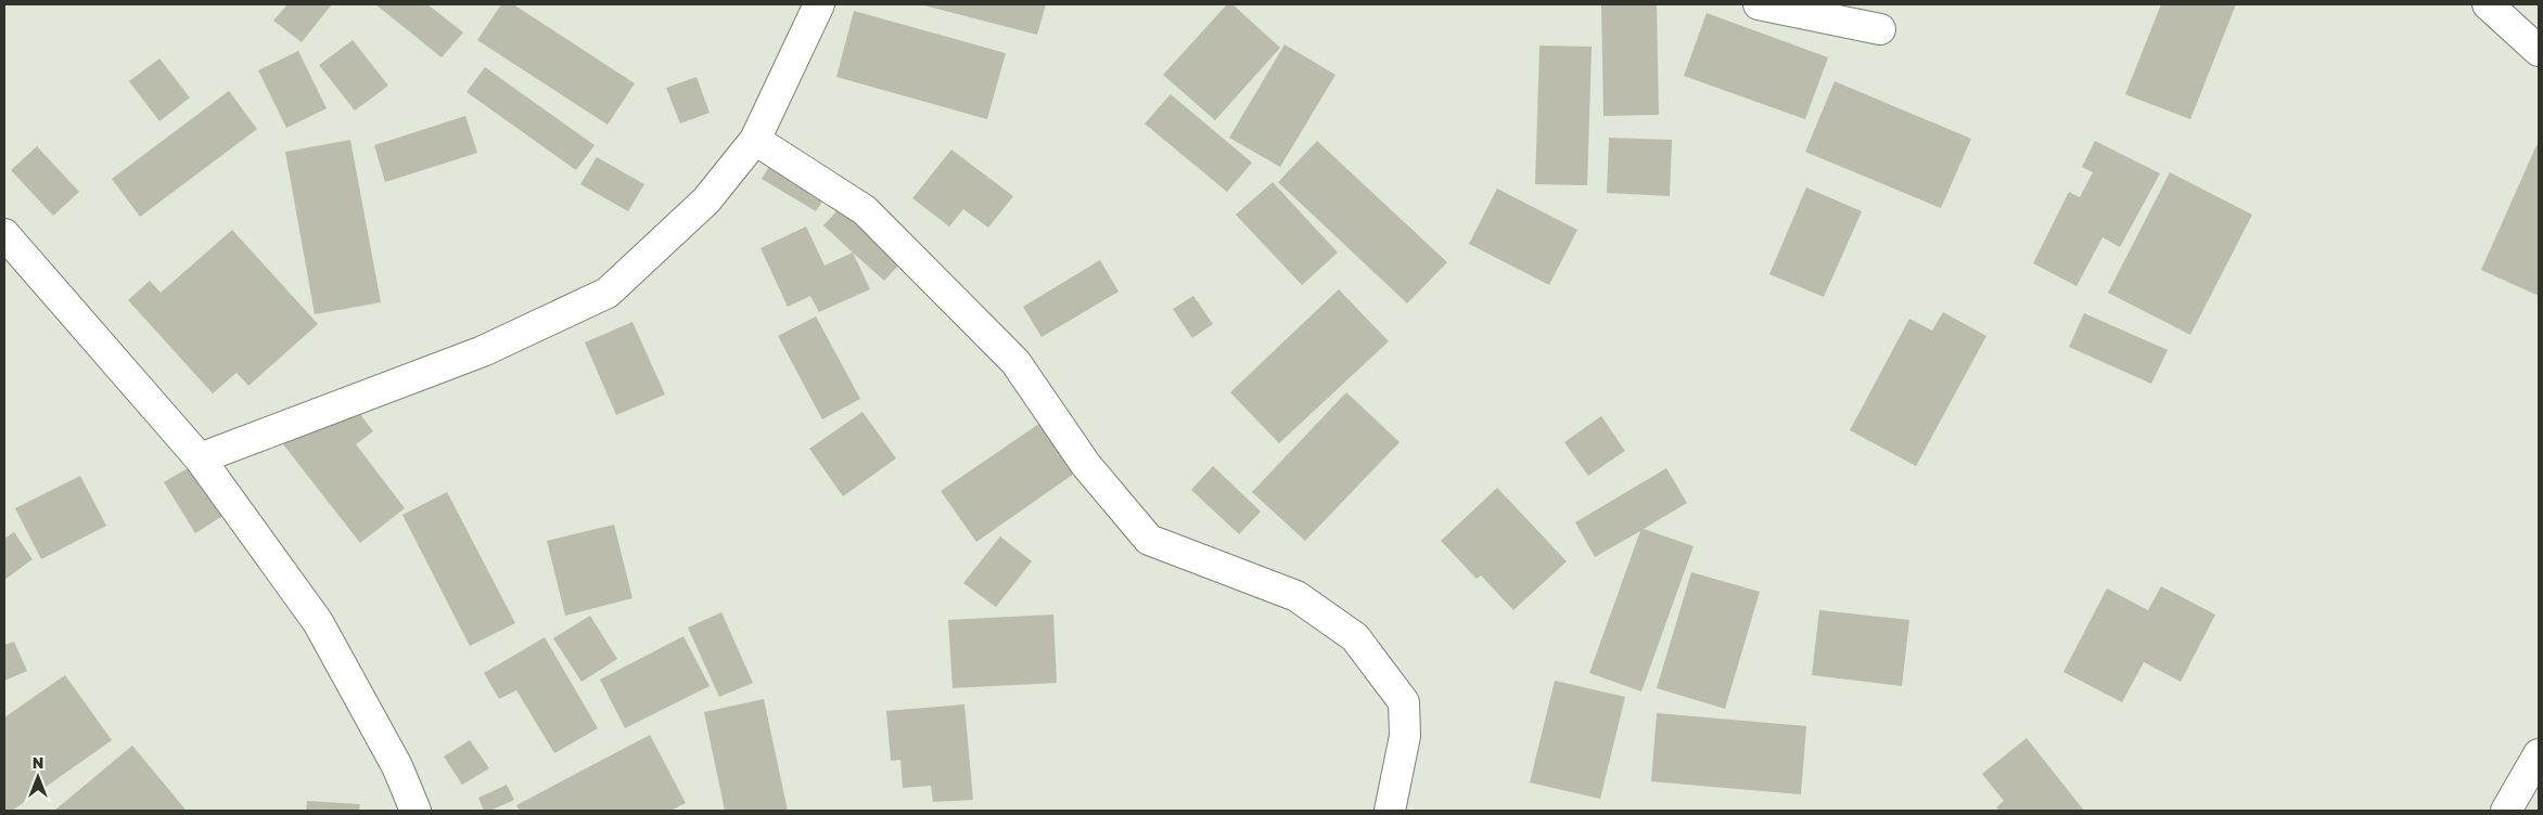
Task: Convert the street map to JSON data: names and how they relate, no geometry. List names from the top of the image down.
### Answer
{
  "north": "top"
}
